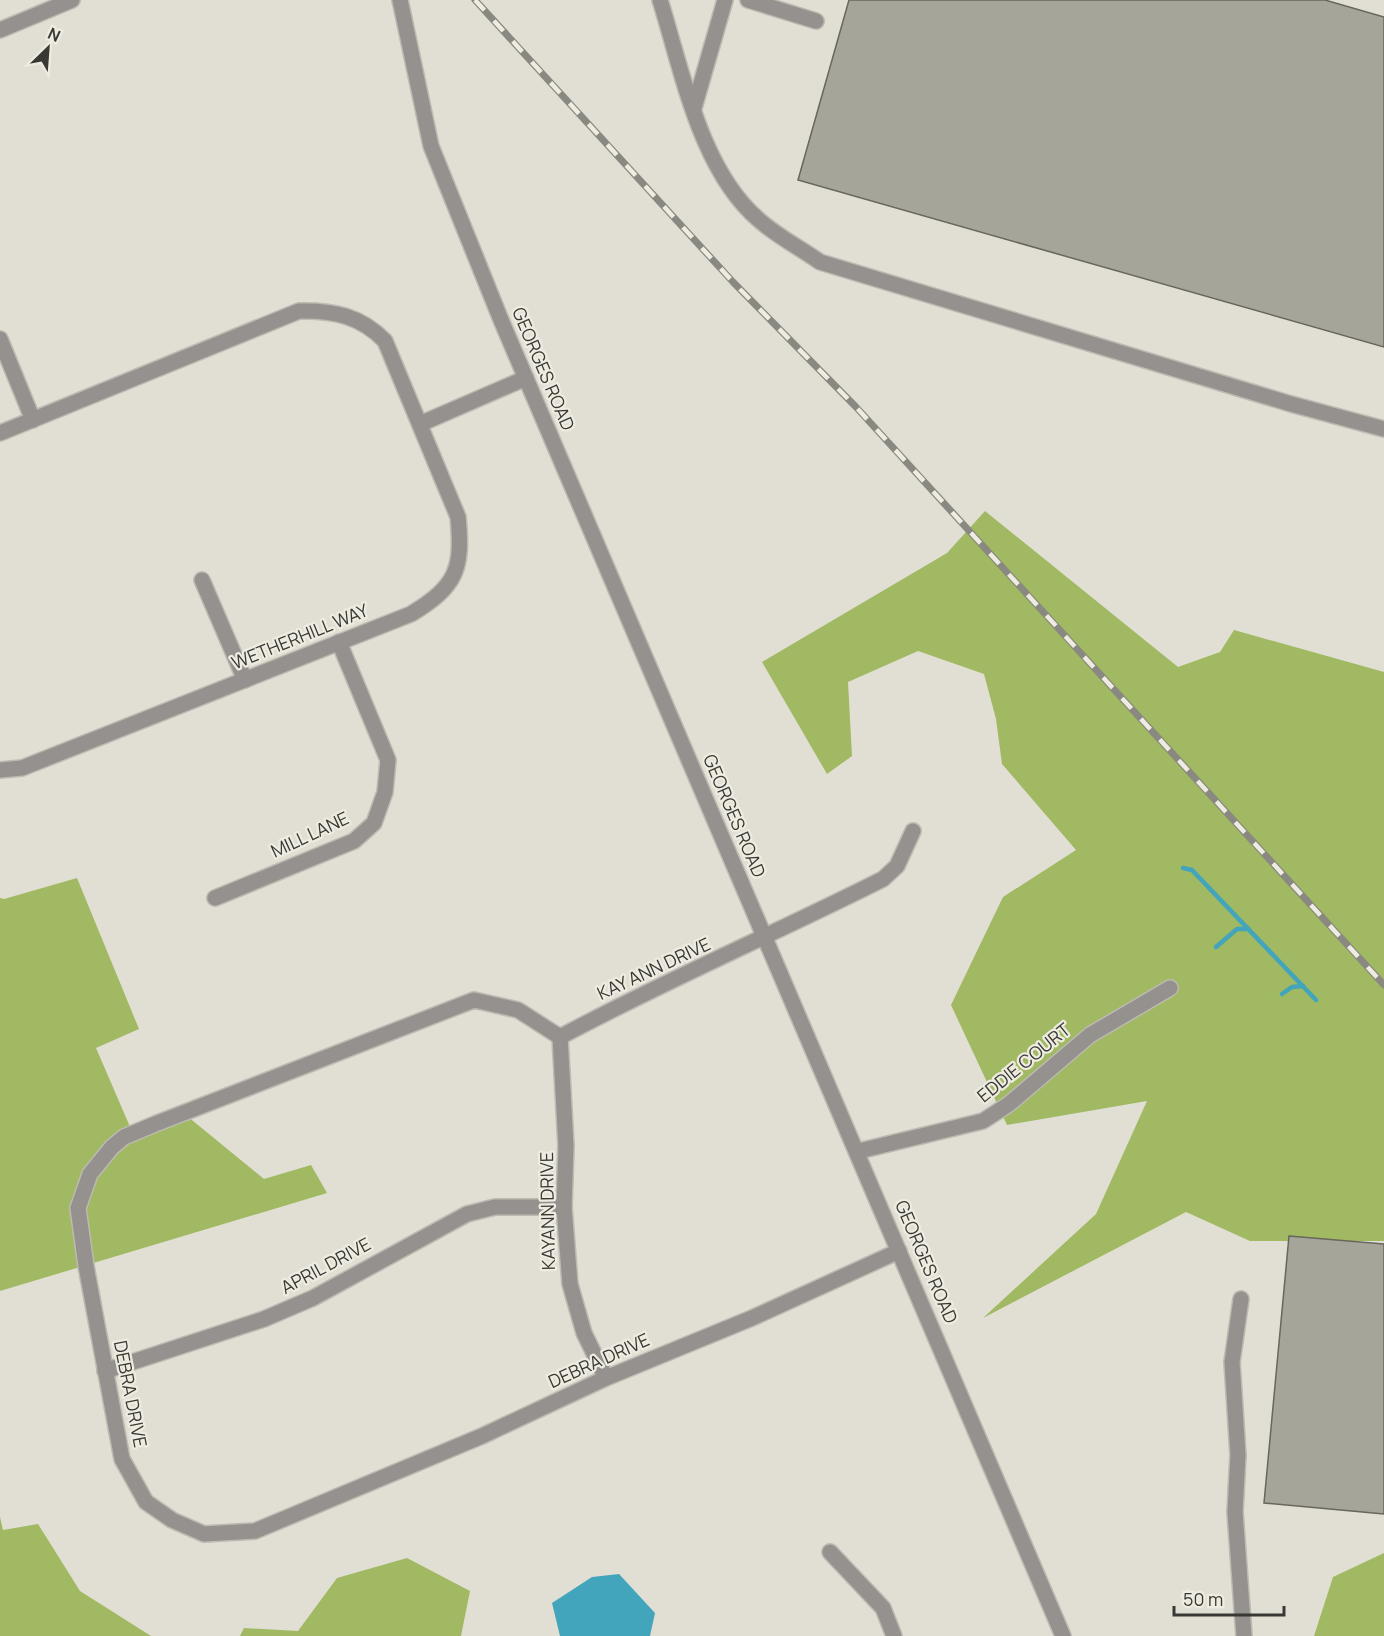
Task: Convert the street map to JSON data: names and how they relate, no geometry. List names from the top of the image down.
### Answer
{
  "streets": {
    "street": [
      "GEORGES ROAD",
      "WETHERHILL WAY",
      "MILL LANE",
      "KAY ANN DRIVE",
      "EDDIE COURT",
      "KAYANN DRIVE",
      "APRIL DRIVE",
      "DEBRA DRIVE"
    ]
  },
  "crossings": [
    ["GEORGES ROAD", "KAY ANN DRIVE"],
    ["GEORGES ROAD", "EDDIE COURT"],
    ["GEORGES ROAD", "DEBRA DRIVE"],
    ["WETHERHILL WAY", "MILL LANE"],
    ["KAY ANN DRIVE", "KAYANN DRIVE"],
    ["KAY ANN DRIVE", "DEBRA DRIVE"],
    ["KAYANN DRIVE", "APRIL DRIVE"],
    ["KAYANN DRIVE", "DEBRA DRIVE"],
    ["APRIL DRIVE", "DEBRA DRIVE"]
  ],
  "scale_bar": "50 m",
  "north": "top right"
}
